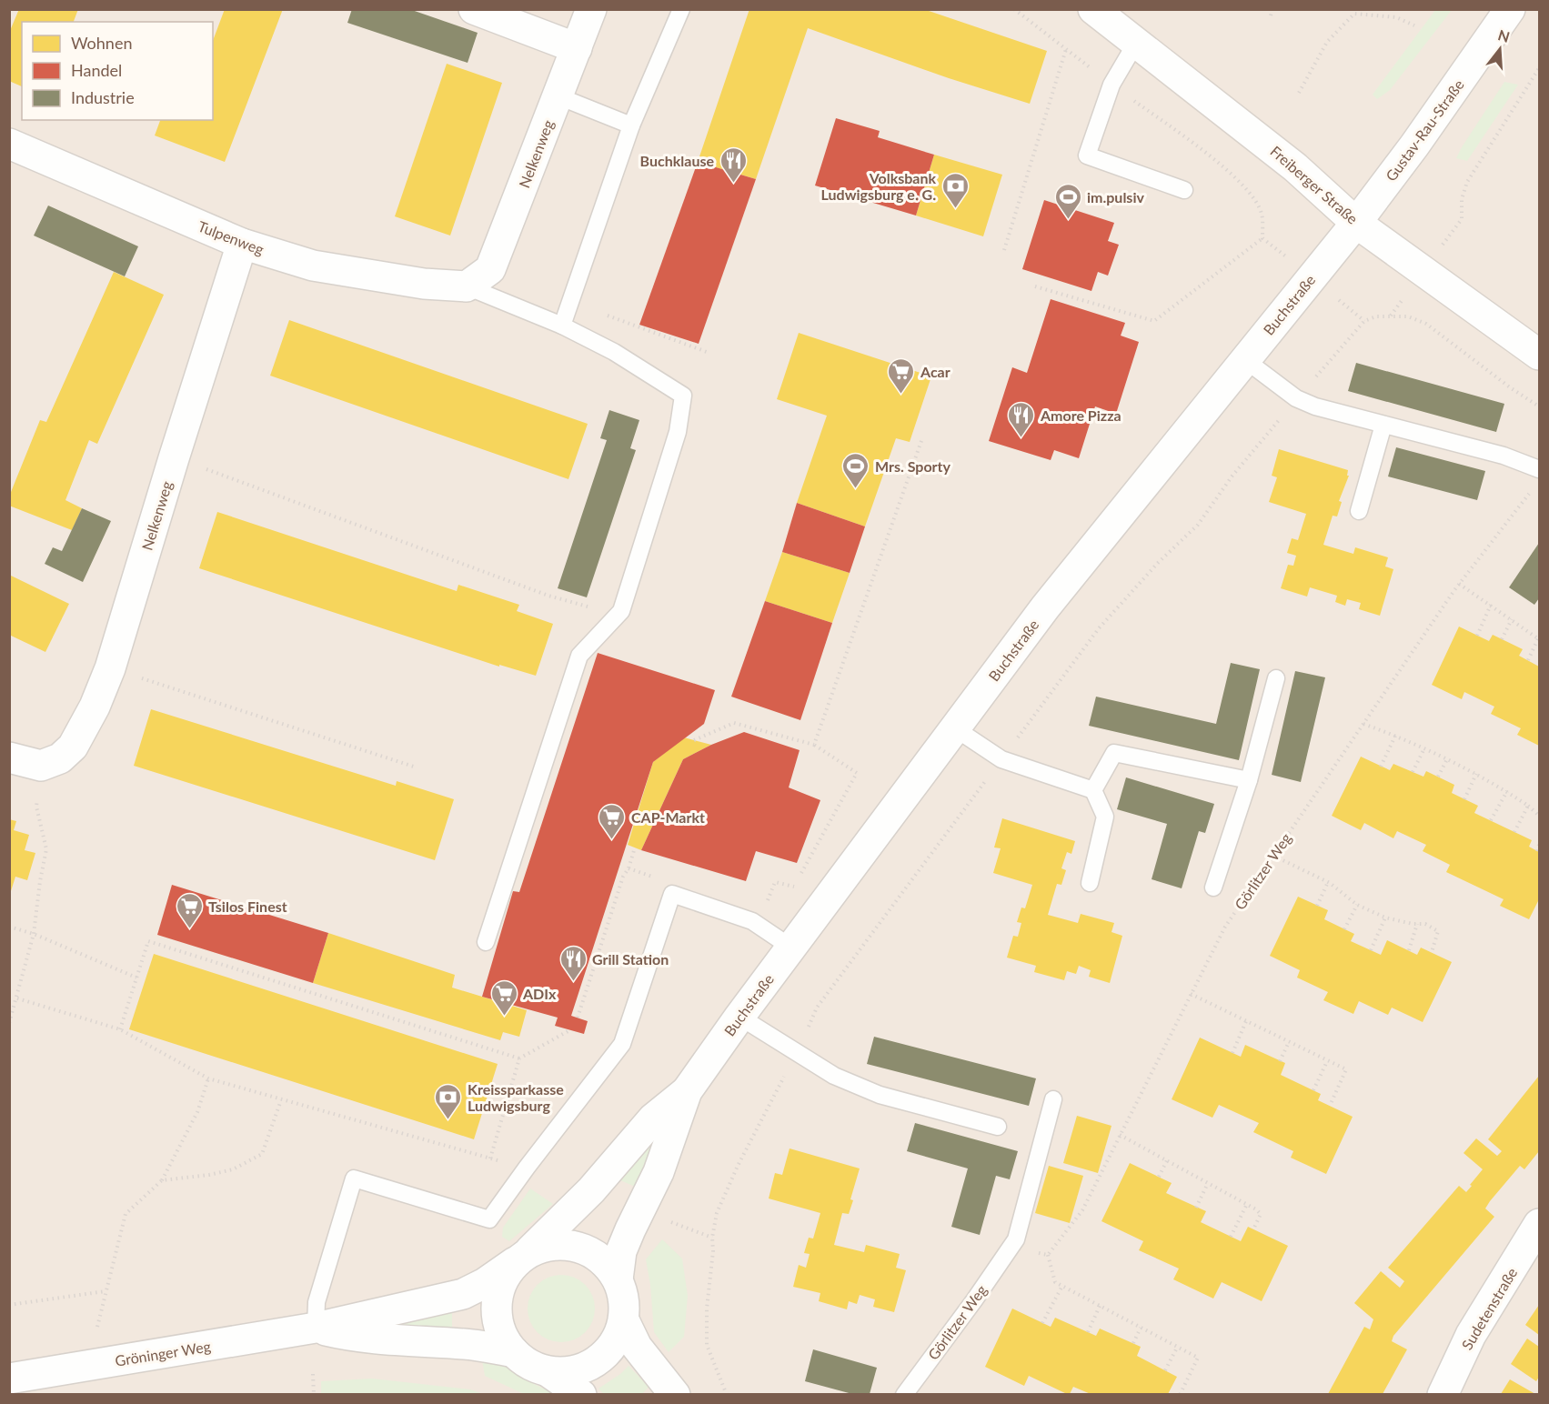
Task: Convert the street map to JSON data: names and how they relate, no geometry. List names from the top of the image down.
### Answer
{
  "streets": {
    "street": [
      "Gustav-Rau-Straße",
      "Nelkenweg",
      "Freiberger Straße",
      "Tulpenweg",
      "Buchstraße",
      "Sudetenstraße",
      "Gröninger Weg"
    ],
    "lane": ["Görlitzer Weg"]
  },
  "crossings": [
    ["Gustav-Rau-Straße", "Freiberger Straße"],
    ["Gustav-Rau-Straße", "Buchstraße"],
    ["Nelkenweg", "Tulpenweg"],
    ["Freiberger Straße", "Buchstraße"],
    ["Buchstraße", "Gröninger Weg"]
  ],
  "places": {
    "restaurant": ["Buchklause", "Amore Pizza", "Grill Station"],
    "bank": ["Volksbank Ludwigsburg e. G.", "Kreissparkasse Ludwigsburg"],
    "sports": ["im.pulsiv", "Mrs. Sporty"],
    "supermarket": [
      "Acar",
      "CAP-Markt",
      "Tsilos Finest",
      "ADIx"
    ]
  },
  "legend": ["Wohnen", "Handel", "Industrie"],
  "north": "top"
}
